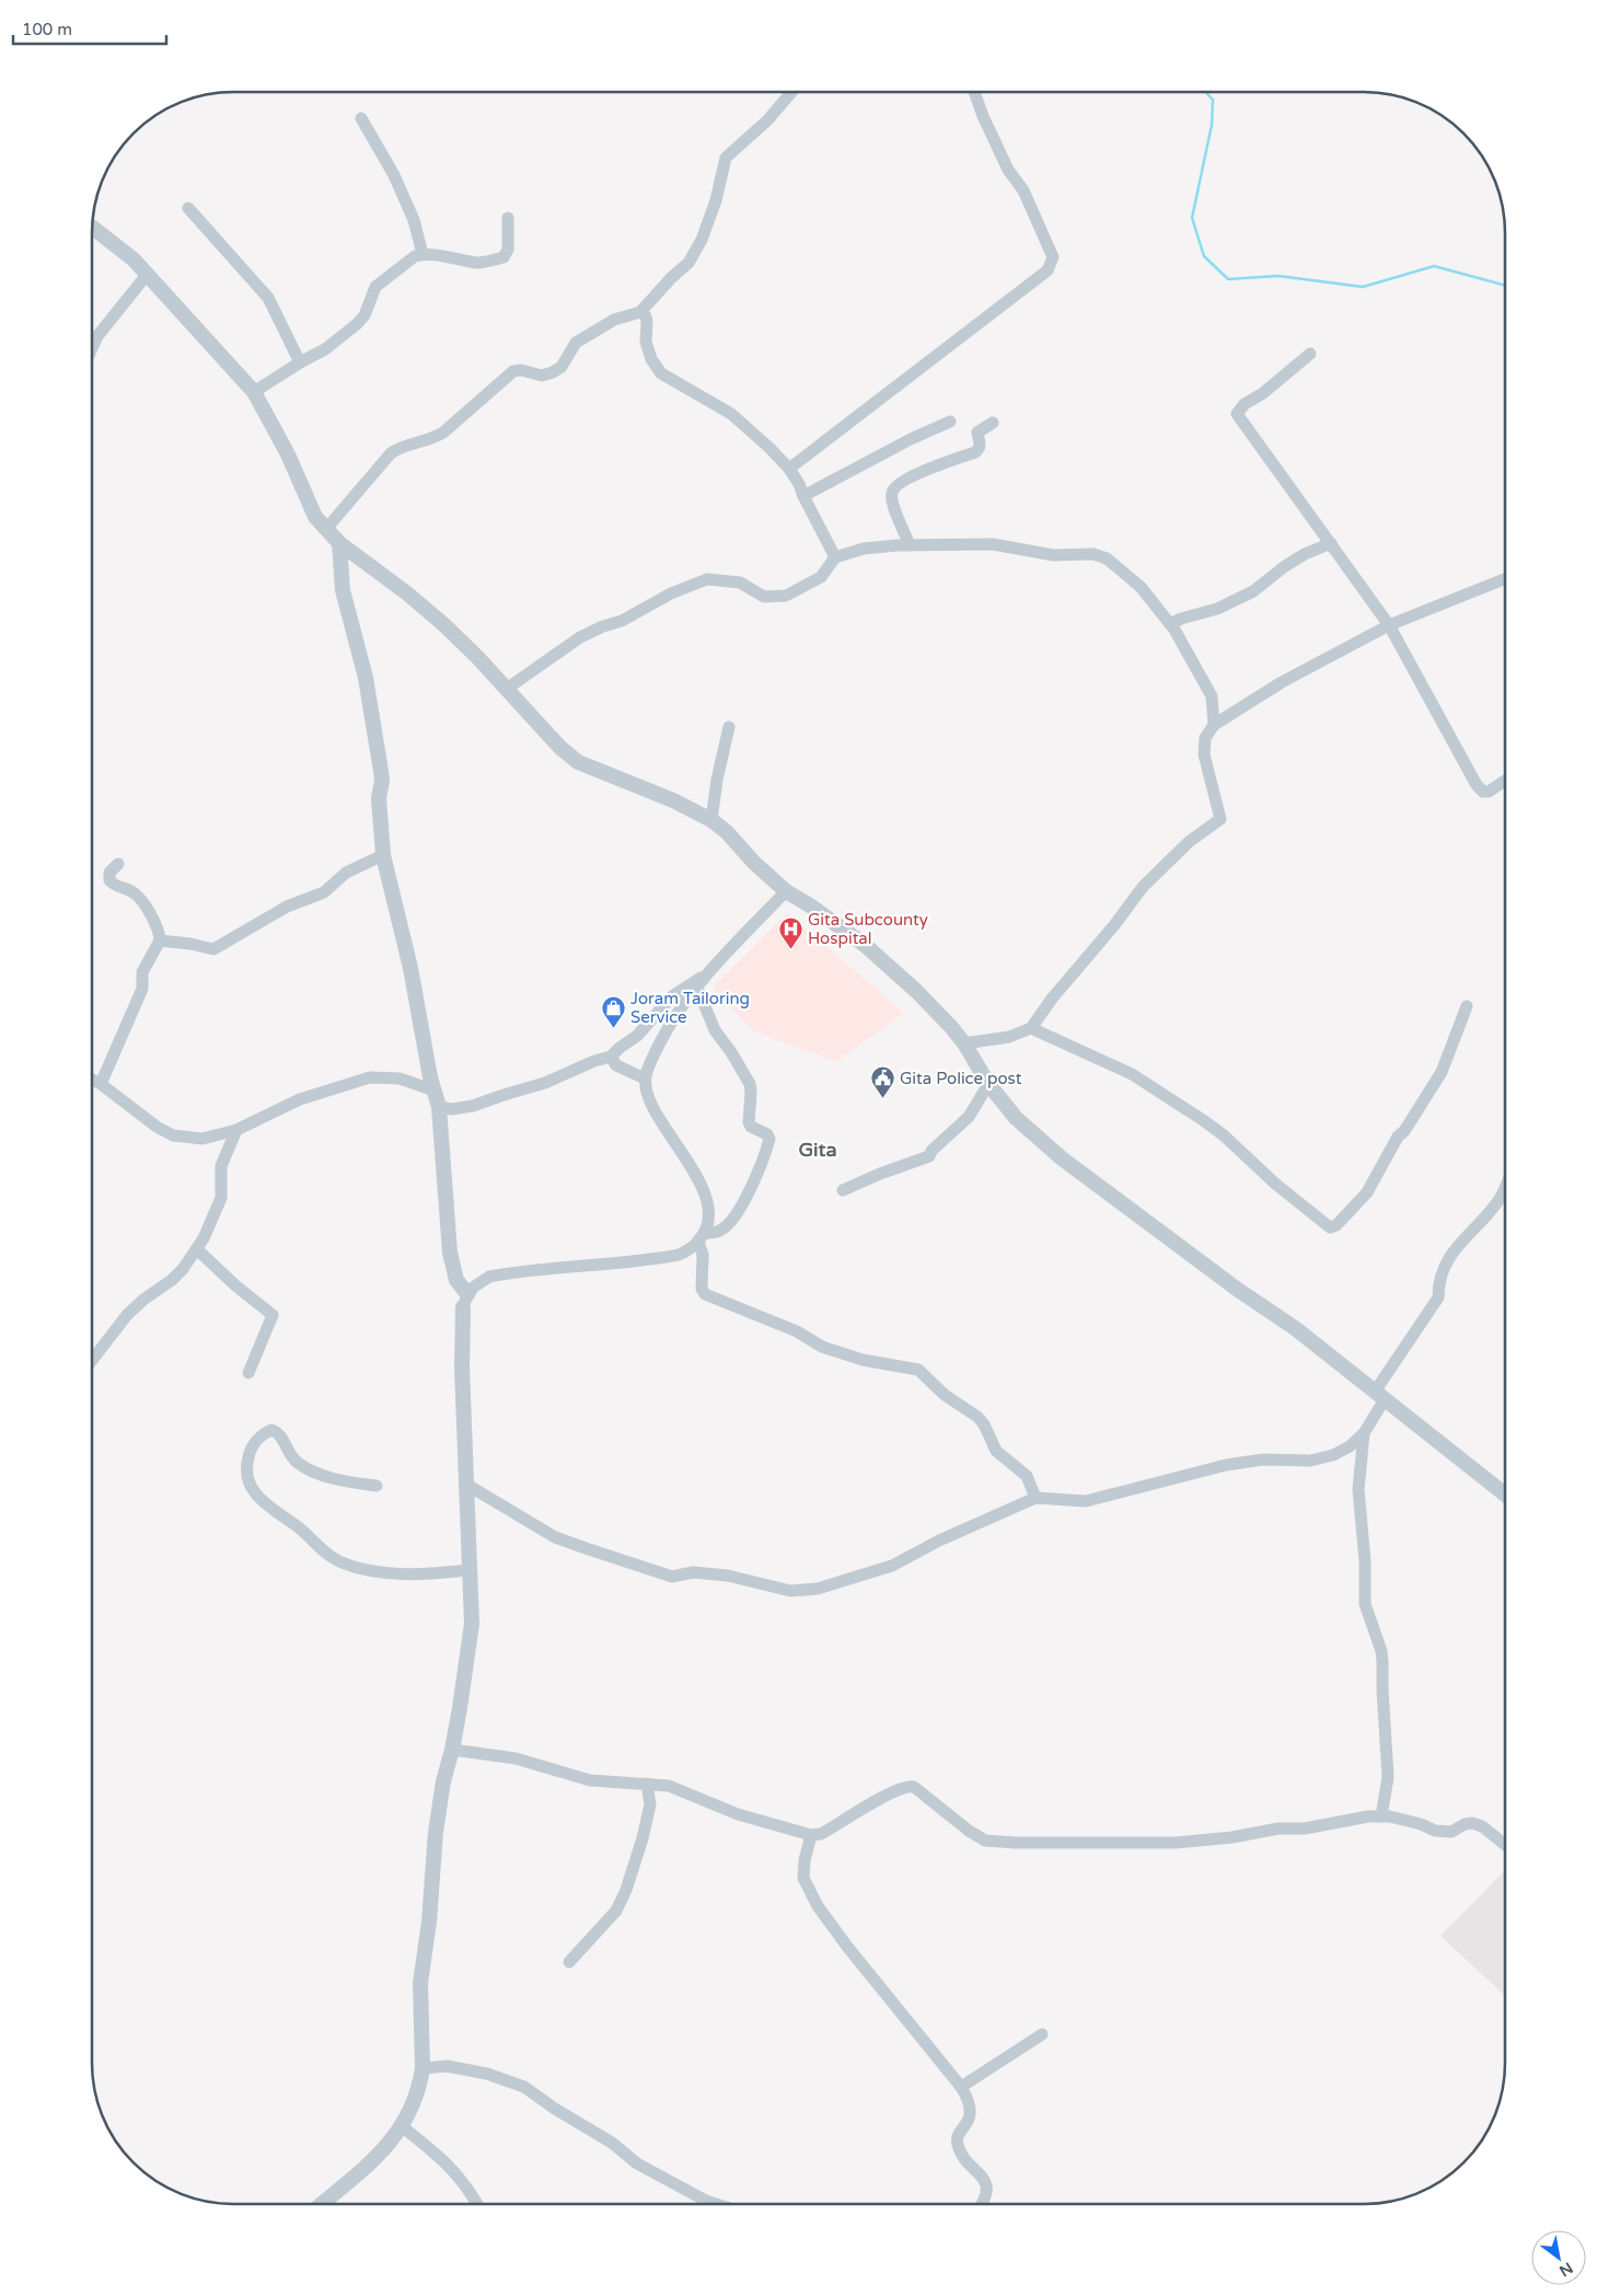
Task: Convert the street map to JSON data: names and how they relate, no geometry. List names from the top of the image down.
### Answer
{
  "districts": ["Gita"],
  "places": {
    "hospital": ["Gita Subcounty Hospital"],
    "shop": ["Joram Tailoring Service"],
    "public building": ["Gita Police post"]
  },
  "scale_bar": "100 m",
  "north": "bottom right"
}
